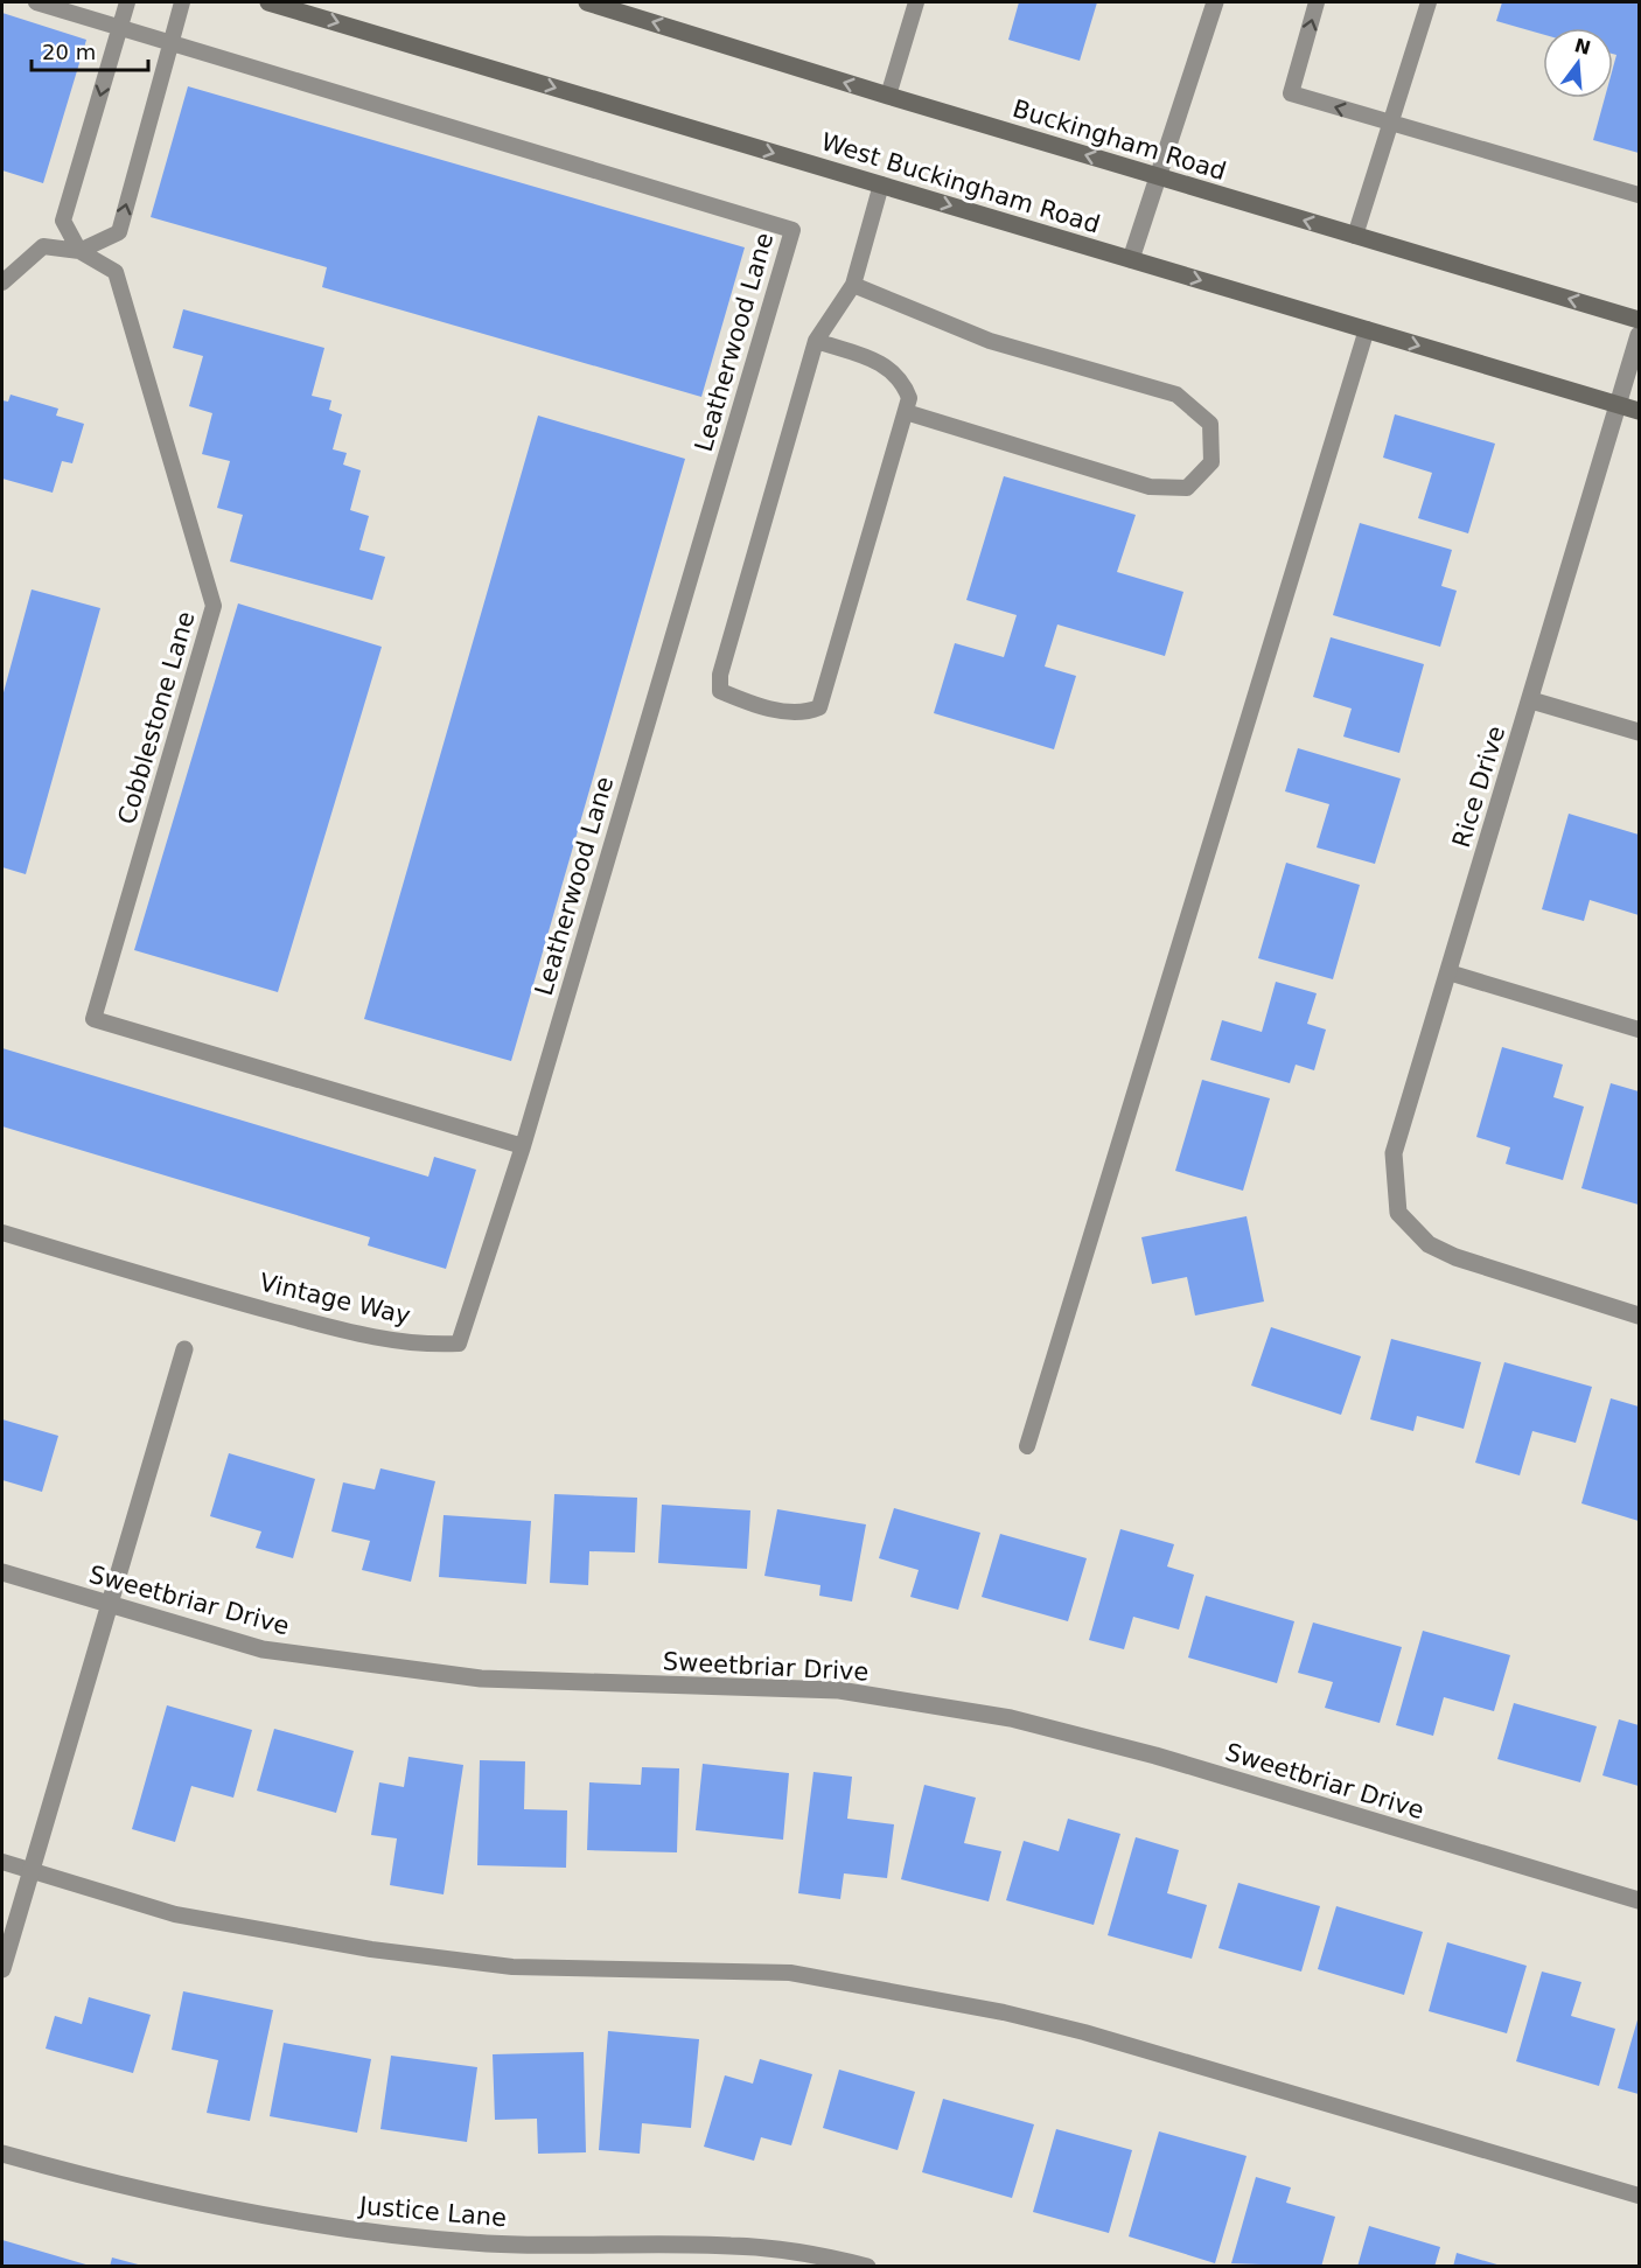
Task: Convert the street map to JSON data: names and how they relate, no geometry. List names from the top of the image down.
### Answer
{
  "streets": {
    "main road": ["Buckingham Road", "West Buckingham Road"],
    "street": ["Rice Drive", "Sweetbriar Drive", "Justice Lane"],
    "lane": ["Leatherwood Lane", "Cobblestone Lane", "Vintage Way"]
  },
  "crossings": [
    ["West Buckingham Road", "Rice Drive"],
    ["Leatherwood Lane", "Cobblestone Lane"],
    ["Leatherwood Lane", "Vintage Way"],
    ["Cobblestone Lane", "Vintage Way"]
  ],
  "one_way": ["Buckingham Road", "West Buckingham Road"],
  "scale_bar": "20 m",
  "north": "top"
}
